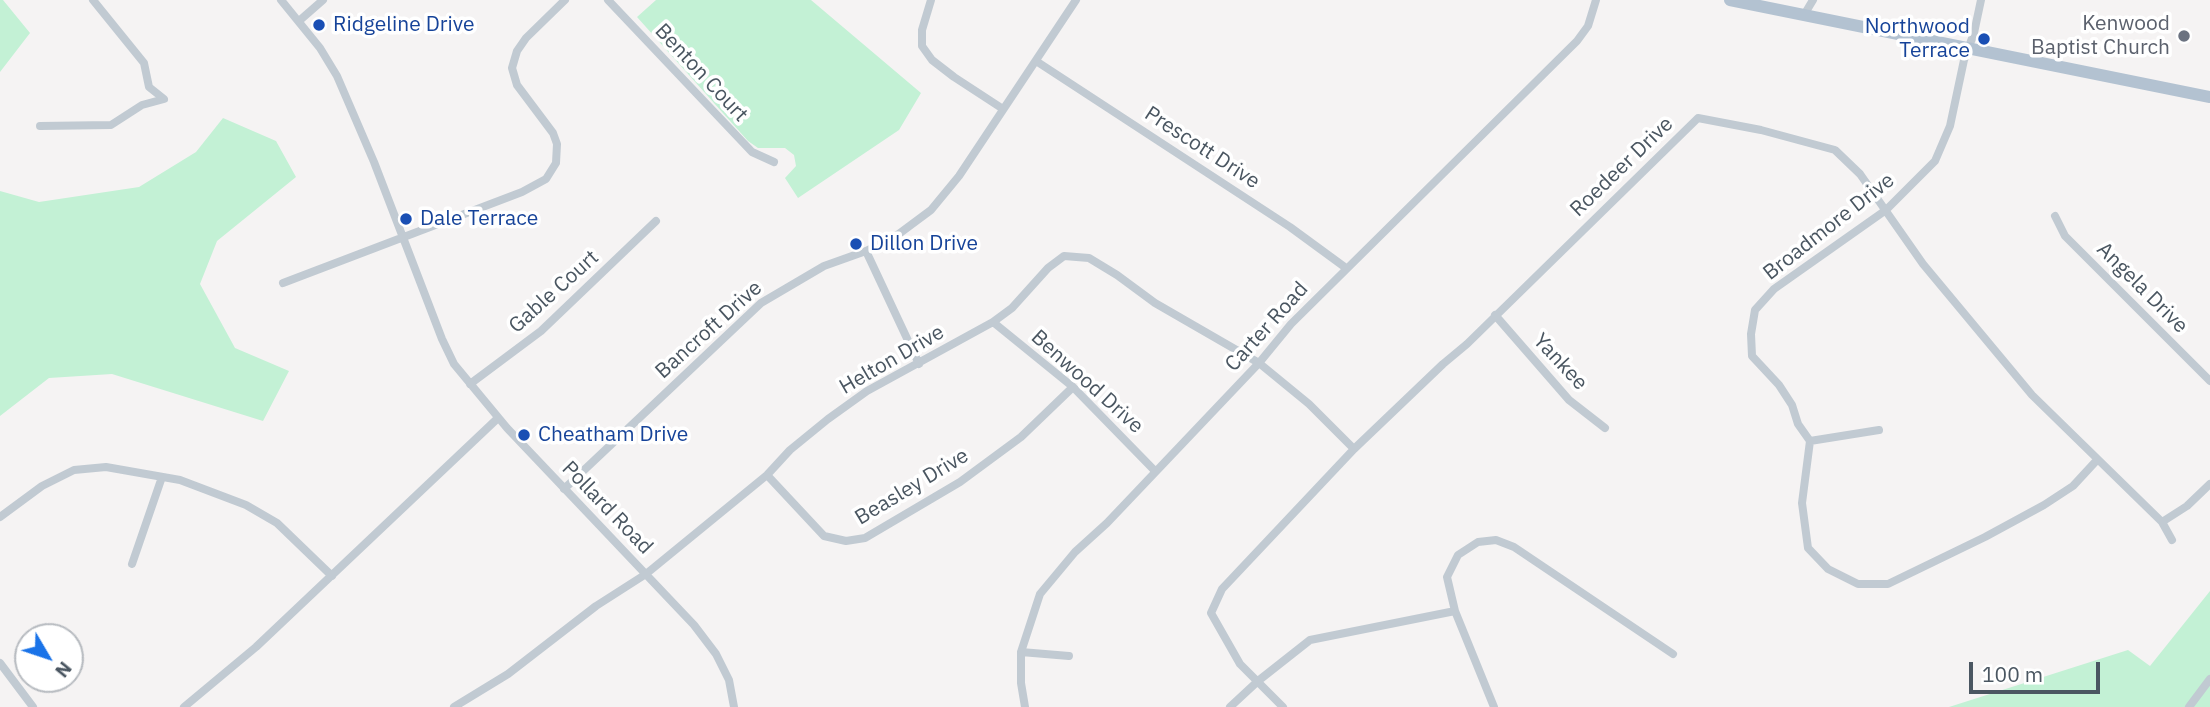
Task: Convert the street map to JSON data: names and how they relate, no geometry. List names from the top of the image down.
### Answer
{
  "streets": {
    "street": [
      "Benton Court",
      "Prescott Drive",
      "Roedeer Drive",
      "Broadmore Drive",
      "Angela Drive",
      "Gable Court",
      "Carter Road",
      "Bancroft Drive",
      "Helton Drive",
      "Yankee",
      "Benwood Drive",
      "Beasley Drive",
      "Pollard Road"
    ]
  },
  "crossings": [
    ["Prescott Drive", "Carter Road"],
    ["Prescott Drive", "Bancroft Drive"],
    ["Roedeer Drive", "Broadmore Drive"],
    ["Roedeer Drive", "Helton Drive"],
    ["Roedeer Drive", "Yankee"],
    ["Gable Court", "Pollard Road"],
    ["Carter Road", "Helton Drive"],
    ["Carter Road", "Benwood Drive"],
    ["Bancroft Drive", "Pollard Road"],
    ["Helton Drive", "Benwood Drive"],
    ["Helton Drive", "Beasley Drive"],
    ["Helton Drive", "Pollard Road"],
    ["Benwood Drive", "Beasley Drive"]
  ],
  "places": [
    "Ridgeline Drive",
    "Kenwood Baptist Church",
    "Northwood Terrace",
    "Dale Terrace",
    "Dillon Drive",
    "Cheatham Drive"
  ],
  "scale_bar": "100 m",
  "north": "bottom right"
}
